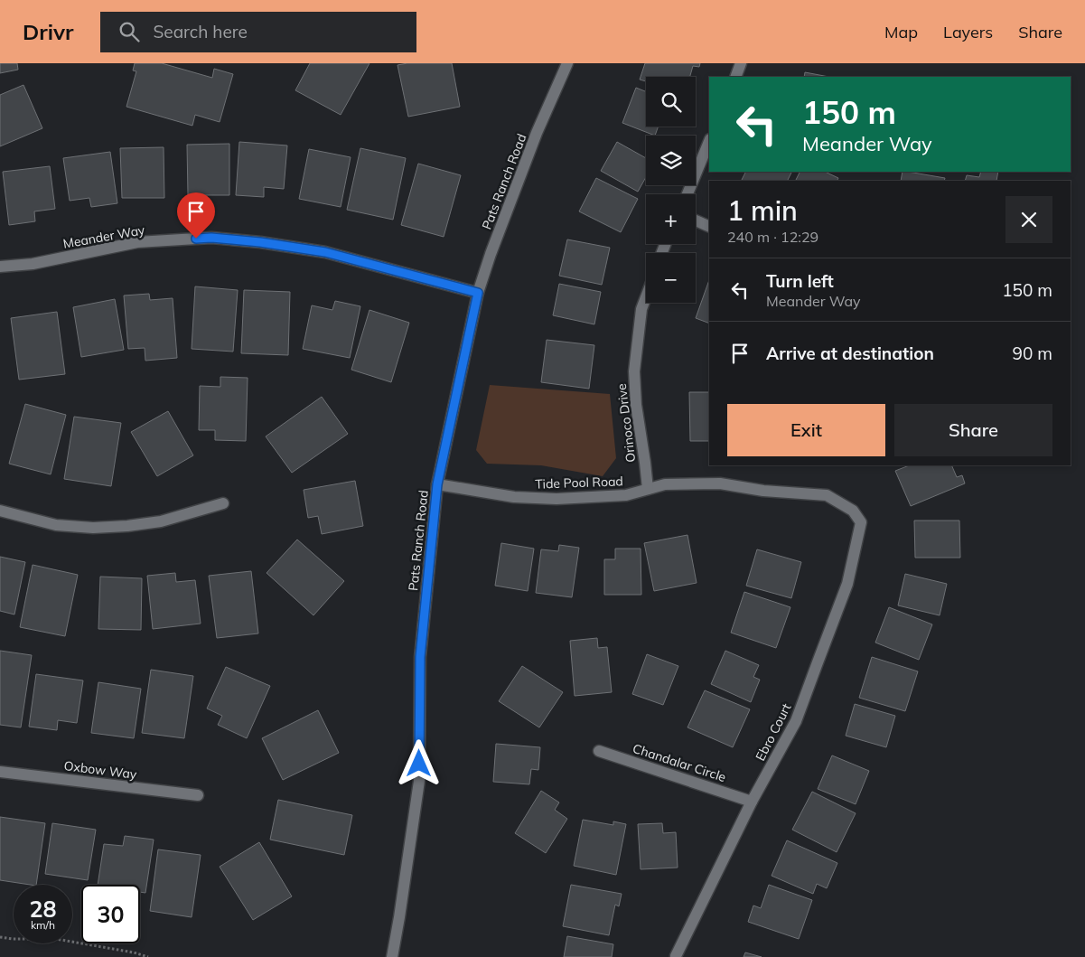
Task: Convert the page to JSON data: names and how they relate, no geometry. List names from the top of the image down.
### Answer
{
  "streets": {
    "street": [
      "Pats Ranch Road",
      "Meander Way",
      "Orinoco Drive",
      "Tide Pool Road",
      "Ebro Court",
      "Chandalar Circle",
      "Oxbow Way"
    ]
  },
  "crossings": [
    ["Pats Ranch Road", "Meander Way"],
    ["Pats Ranch Road", "Tide Pool Road"],
    ["Orinoco Drive", "Tide Pool Road"],
    ["Tide Pool Road", "Ebro Court"],
    ["Ebro Court", "Chandalar Circle"]
  ],
  "page": {
    "header": "Drivr",
    "search": "Search here",
    "nav": ["Map", "Layers", "Share"],
    "map_buttons": ["+", "−"],
    "turn": ["150 m", "Meander Way"],
    "heading": ["1 min", "240 m · 12:29"],
    "list": [
      {
        "name": "Turn left",
        "note": "Meander Way",
        "value": "150 m"
      },
      {
        "name": "Arrive at destination",
        "value": "90 m"
      }
    ],
    "buttons": ["Exit", "Share"],
    "speed": "28 km/h",
    "limit": "30"
  }
}
